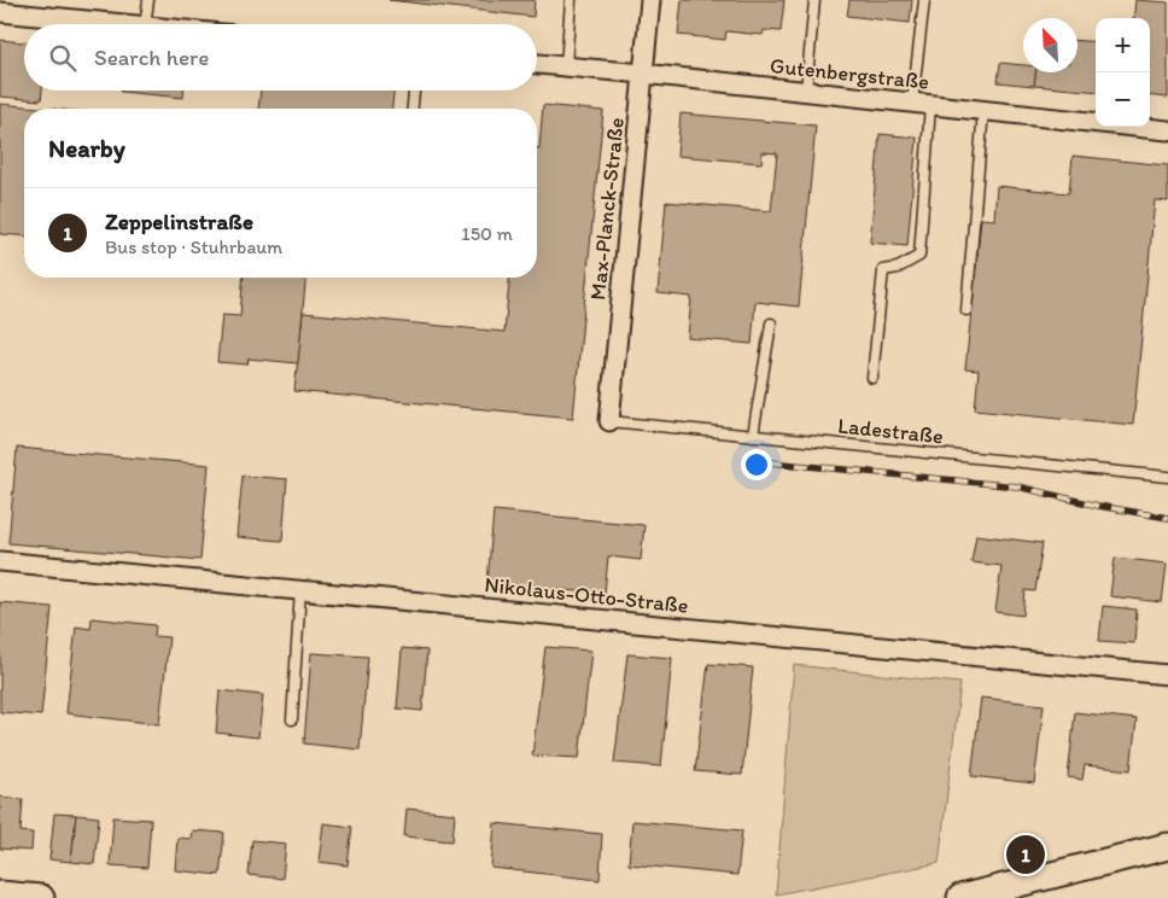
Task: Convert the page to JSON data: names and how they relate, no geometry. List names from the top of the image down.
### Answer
{
  "streets": {
    "street": ["Gutenbergstraße", "Max-Planck-Straße", "Nikolaus-Otto-Straße"],
    "lane": ["Ladestraße"]
  },
  "crossings": [
    ["Gutenbergstraße", "Max-Planck-Straße"],
    ["Max-Planck-Straße", "Ladestraße"]
  ],
  "north": "top left",
  "page": {
    "map_buttons": ["+", "−"],
    "search": "Search here",
    "heading": "Nearby",
    "list": [
      {
        "mark": "1",
        "name": "Zeppelinstraße",
        "note": "Bus stop · Stuhrbaum",
        "value": "150 m"
      }
    ],
    "pins": "1"
  }
}
